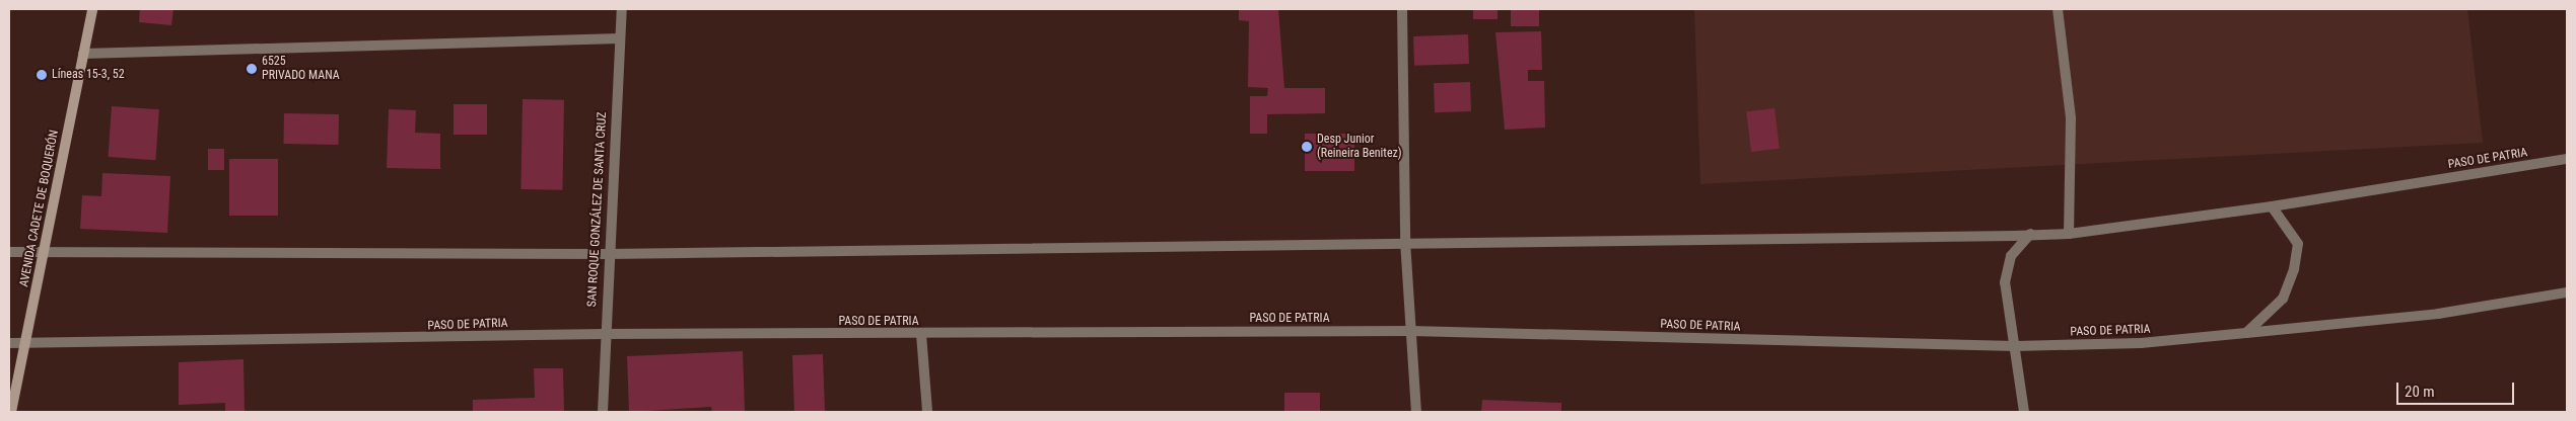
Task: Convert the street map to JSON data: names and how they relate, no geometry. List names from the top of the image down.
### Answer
{
  "streets": {
    "main road": ["AVENIDA CADETE DE BOQUERÓN"],
    "street": ["PASO DE PATRIA", "SAN ROQUE GONZÁLEZ DE SANTA CRUZ"]
  },
  "crossings": [
    ["PASO DE PATRIA", "AVENIDA CADETE DE BOQUERÓN"],
    ["PASO DE PATRIA", "SAN ROQUE GONZÁLEZ DE SANTA CRUZ"]
  ],
  "places": ["6525 PRIVADO MANA", "Líneas 15-3, 52", "Desp Junior (Reineira Benitez)"],
  "scale_bar": "20 m"
}
